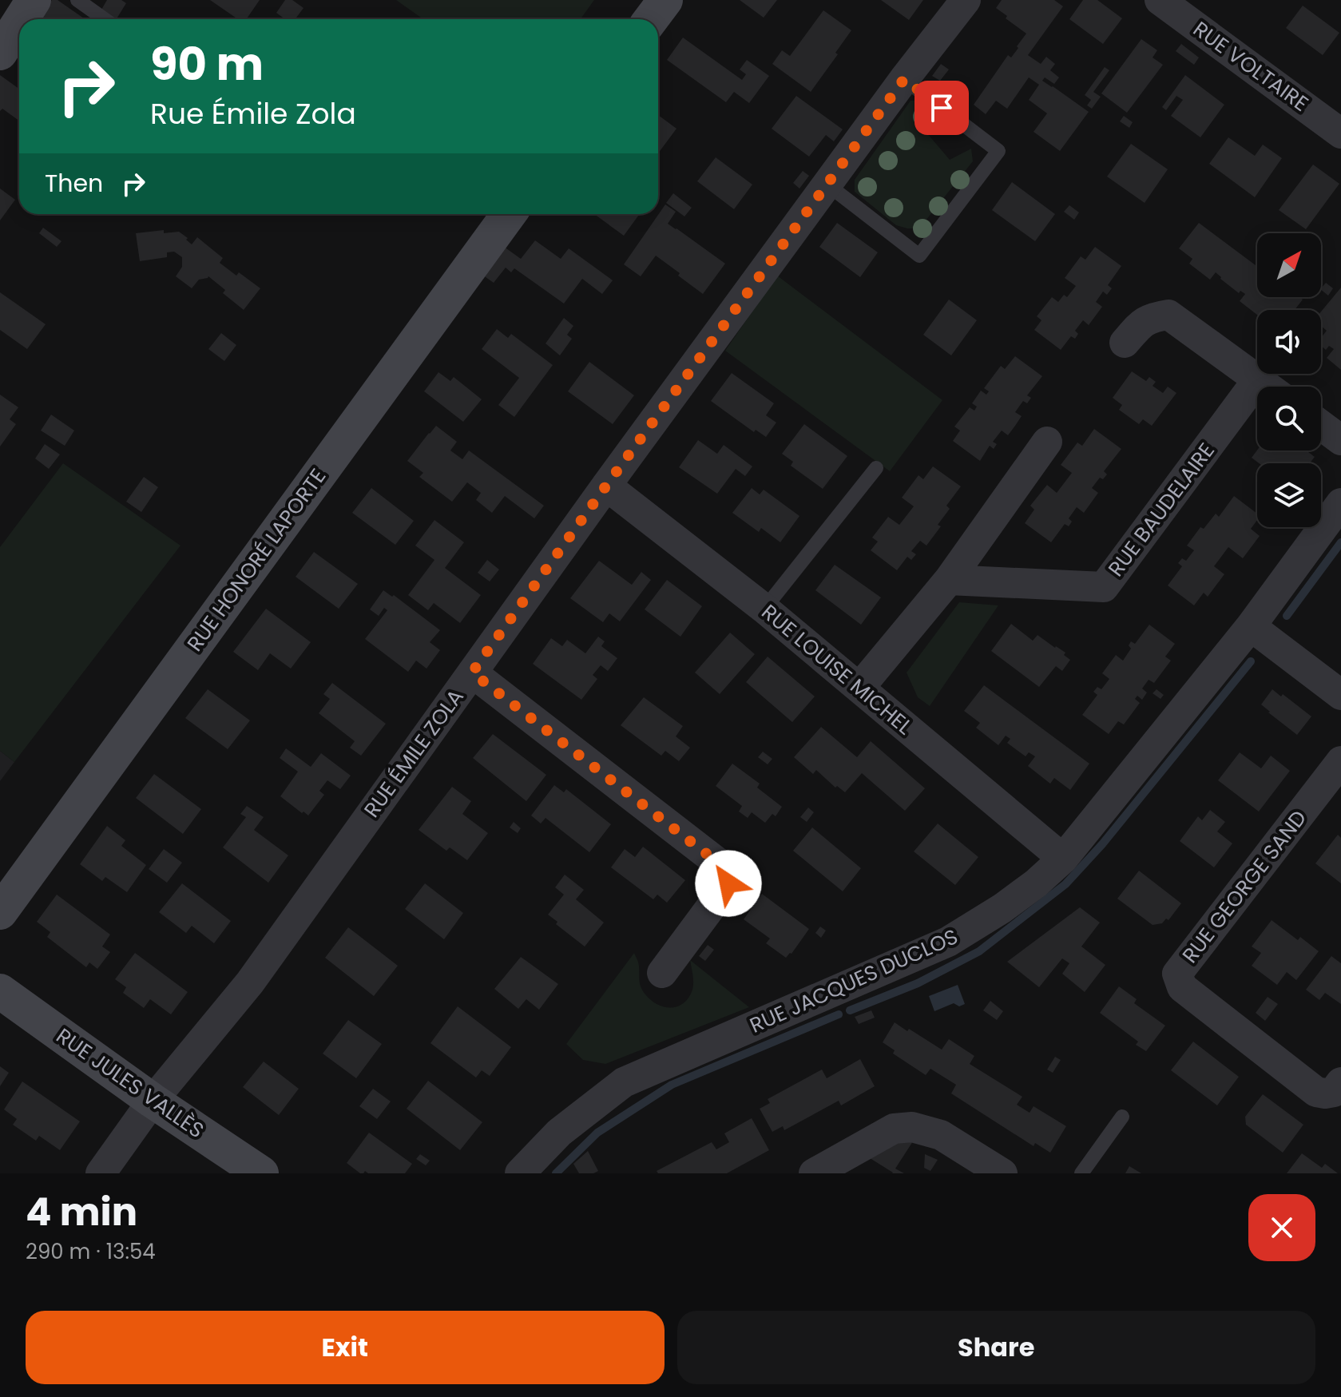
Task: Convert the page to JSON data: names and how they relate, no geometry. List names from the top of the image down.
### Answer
{
  "streets": {
    "street": [
      "RUE VOLTAIRE",
      "RUE BAUDELAIRE",
      "RUE HONORÉ LAPORTE",
      "RUE LOUISE MICHEL",
      "RUE ÉMILE ZOLA",
      "RUE GEORGE SAND",
      "RUE JACQUES DUCLOS",
      "RUE JULES VALLÈS"
    ]
  },
  "crossings": [
    ["RUE LOUISE MICHEL", "RUE ÉMILE ZOLA"],
    ["RUE LOUISE MICHEL", "RUE JACQUES DUCLOS"],
    ["RUE ÉMILE ZOLA", "RUE JULES VALLÈS"]
  ],
  "north": "top right",
  "page": {
    "turn": ["90 m", "Rue Émile Zola"],
    "then": "Then",
    "heading": ["4 min", "290 m · 13:54"],
    "buttons": ["Exit", "Share"]
  }
}
